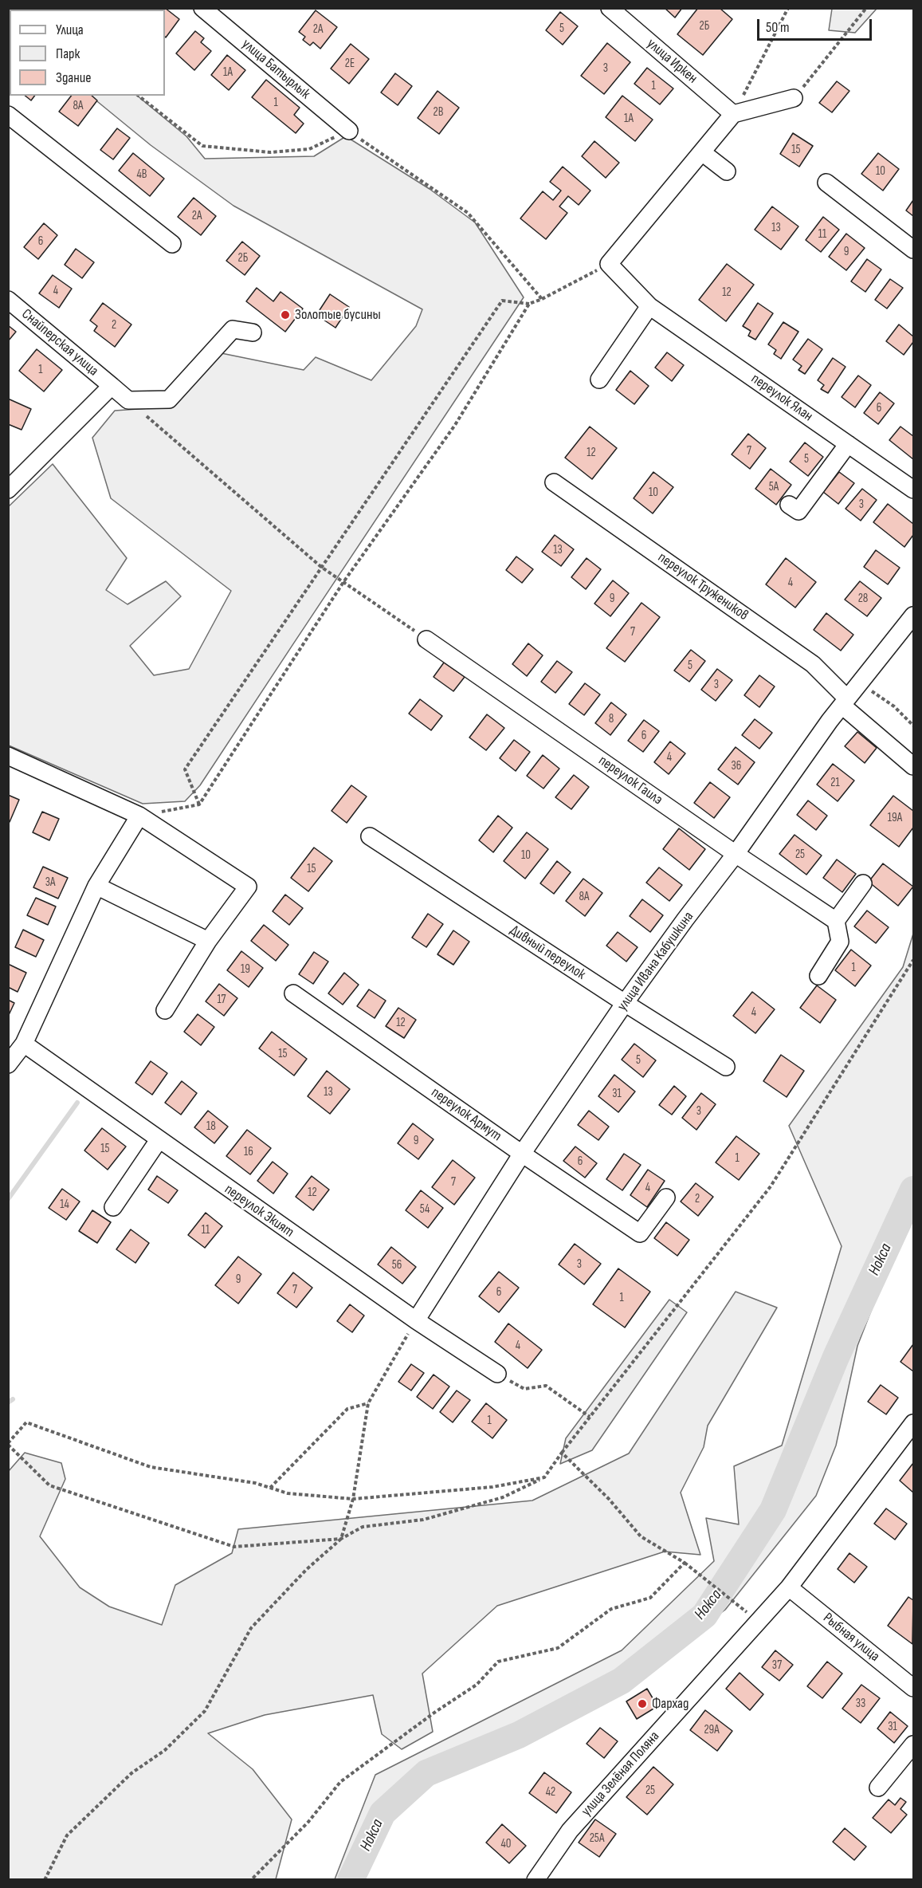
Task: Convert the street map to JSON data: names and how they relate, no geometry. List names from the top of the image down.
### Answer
{
  "streets": {
    "street": [
      "улица Иркен",
      "улица Батырлык",
      "Снайперская улица",
      "переулок Ялан",
      "переулок Тружеников",
      "переулок Гаилэ",
      "Дивный переулок",
      "улица Ивана Кабушкина",
      "переулок Армут",
      "переулок Экият",
      "Рыбная улица",
      "улица Зелёная Поляна"
    ]
  },
  "crossings": [
    ["переулок Тружеников", "улица Ивана Кабушкина"],
    ["переулок Гаилэ", "улица Ивана Кабушкина"],
    ["Дивный переулок", "улица Ивана Кабушкина"],
    ["улица Ивана Кабушкина", "переулок Армут"],
    ["улица Ивана Кабушкина", "переулок Экият"],
    ["Рыбная улица", "улица Зелёная Поляна"]
  ],
  "water": ["Нокса"],
  "places": ["Золотые бусины", "Фархад"],
  "house_numbers": [
    "2Б",
    "5",
    "2А",
    "2Е",
    "3",
    "1А",
    "1",
    "1",
    "8А",
    "2В",
    "1А",
    "15",
    "10",
    "4В",
    "2А",
    "13",
    "11",
    "6",
    "9",
    "2Б",
    "4",
    "12",
    "2",
    "1",
    "6",
    "7",
    "12",
    "5",
    "5А",
    "10",
    "3",
    "13",
    "4",
    "9",
    "28",
    "7",
    "5",
    "3",
    "8",
    "6",
    "4",
    "36",
    "21",
    "19А",
    "25",
    "10",
    "15",
    "3А",
    "8А",
    "1",
    "19",
    "17",
    "4",
    "12",
    "15",
    "5",
    "13",
    "31",
    "3",
    "18",
    "9",
    "15",
    "16",
    "1",
    "6",
    "7",
    "4",
    "12",
    "2",
    "14",
    "54",
    "11",
    "3",
    "56",
    "9",
    "7",
    "6",
    "1",
    "4",
    "1",
    "37",
    "33",
    "31",
    "29А",
    "25",
    "42",
    "25А",
    "40"
  ],
  "legend": ["Улица", "Парк", "Здание"],
  "scale_bar": "50 m"
}
